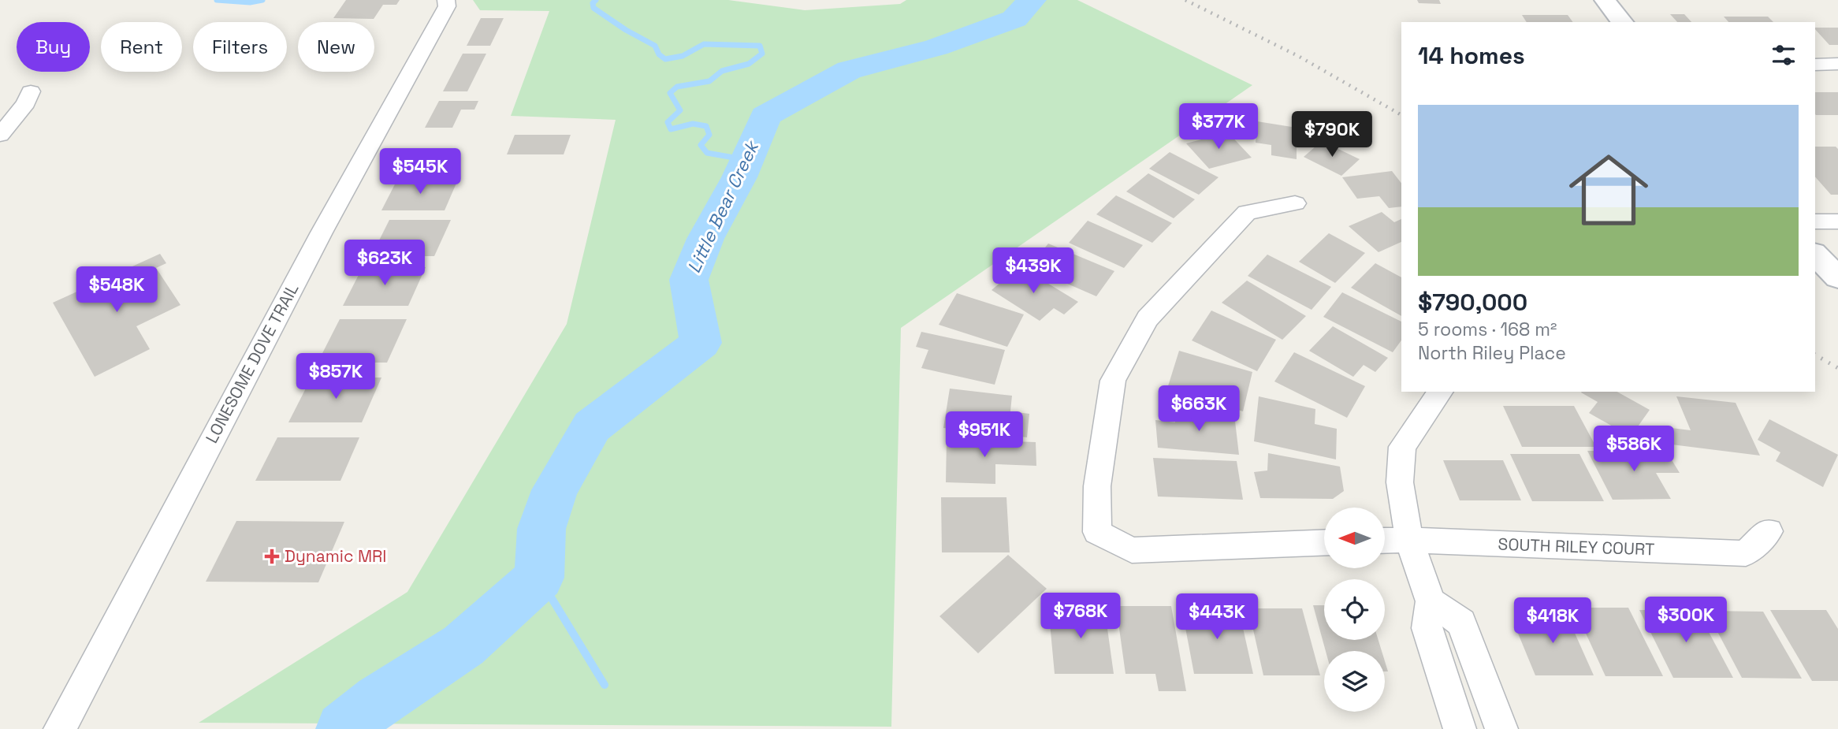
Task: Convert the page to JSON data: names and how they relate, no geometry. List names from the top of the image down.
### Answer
{
  "streets": {
    "street": ["LONESOME DOVE TRAIL", "SOUTH RILEY COURT"]
  },
  "water": ["Little Bear Creek"],
  "places": {
    "health": ["Dynamic MRI"]
  },
  "north": "left",
  "page": {
    "chip": [
      "Buy",
      "Rent",
      "Filters",
      "New"
    ],
    "heading": "14 homes",
    "list": [
      {
        "name": "$790,000",
        "note": "5 rooms · 168 m² · North Riley Place"
      }
    ],
    "price": [
      "$377K",
      "$790K",
      "$545K",
      "$623K",
      "$439K",
      "$548K",
      "$857K",
      "$663K",
      "$951K",
      "$586K",
      "$768K",
      "$443K",
      "$300K",
      "$418K"
    ]
  }
}
